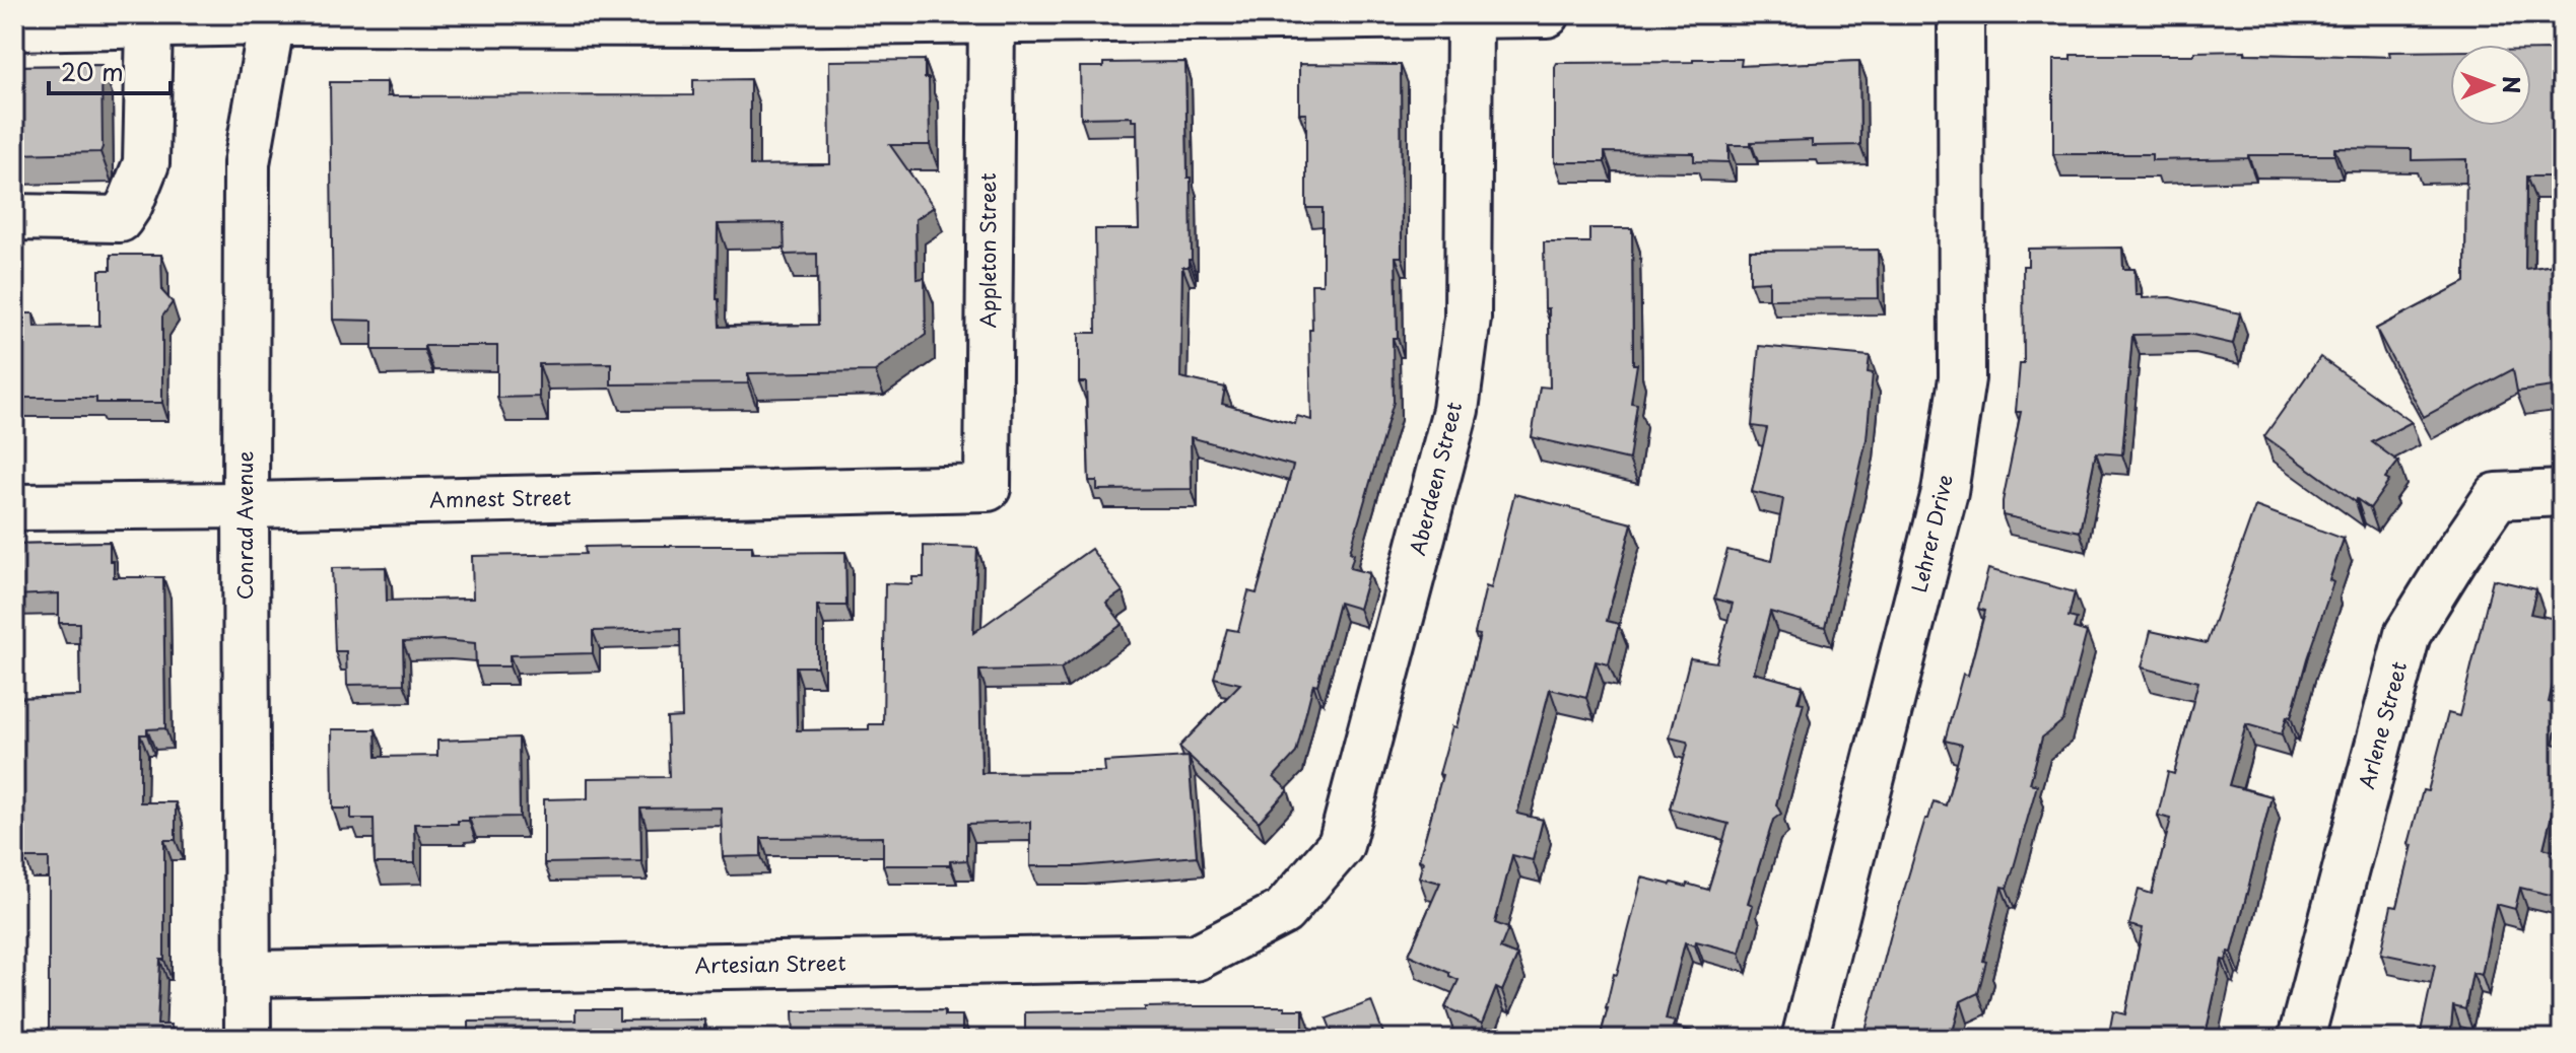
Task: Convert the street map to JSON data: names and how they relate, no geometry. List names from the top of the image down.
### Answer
{
  "streets": {
    "street": [
      "Appleton Street",
      "Aberdeen Street",
      "Amnest Street",
      "Conrad Avenue",
      "Lehrer Drive",
      "Arlene Street",
      "Artesian Street"
    ]
  },
  "crossings": [
    ["Appleton Street", "Amnest Street"],
    ["Aberdeen Street", "Artesian Street"],
    ["Amnest Street", "Conrad Avenue"],
    ["Conrad Avenue", "Artesian Street"]
  ],
  "scale_bar": "20 m",
  "north": "right"
}
